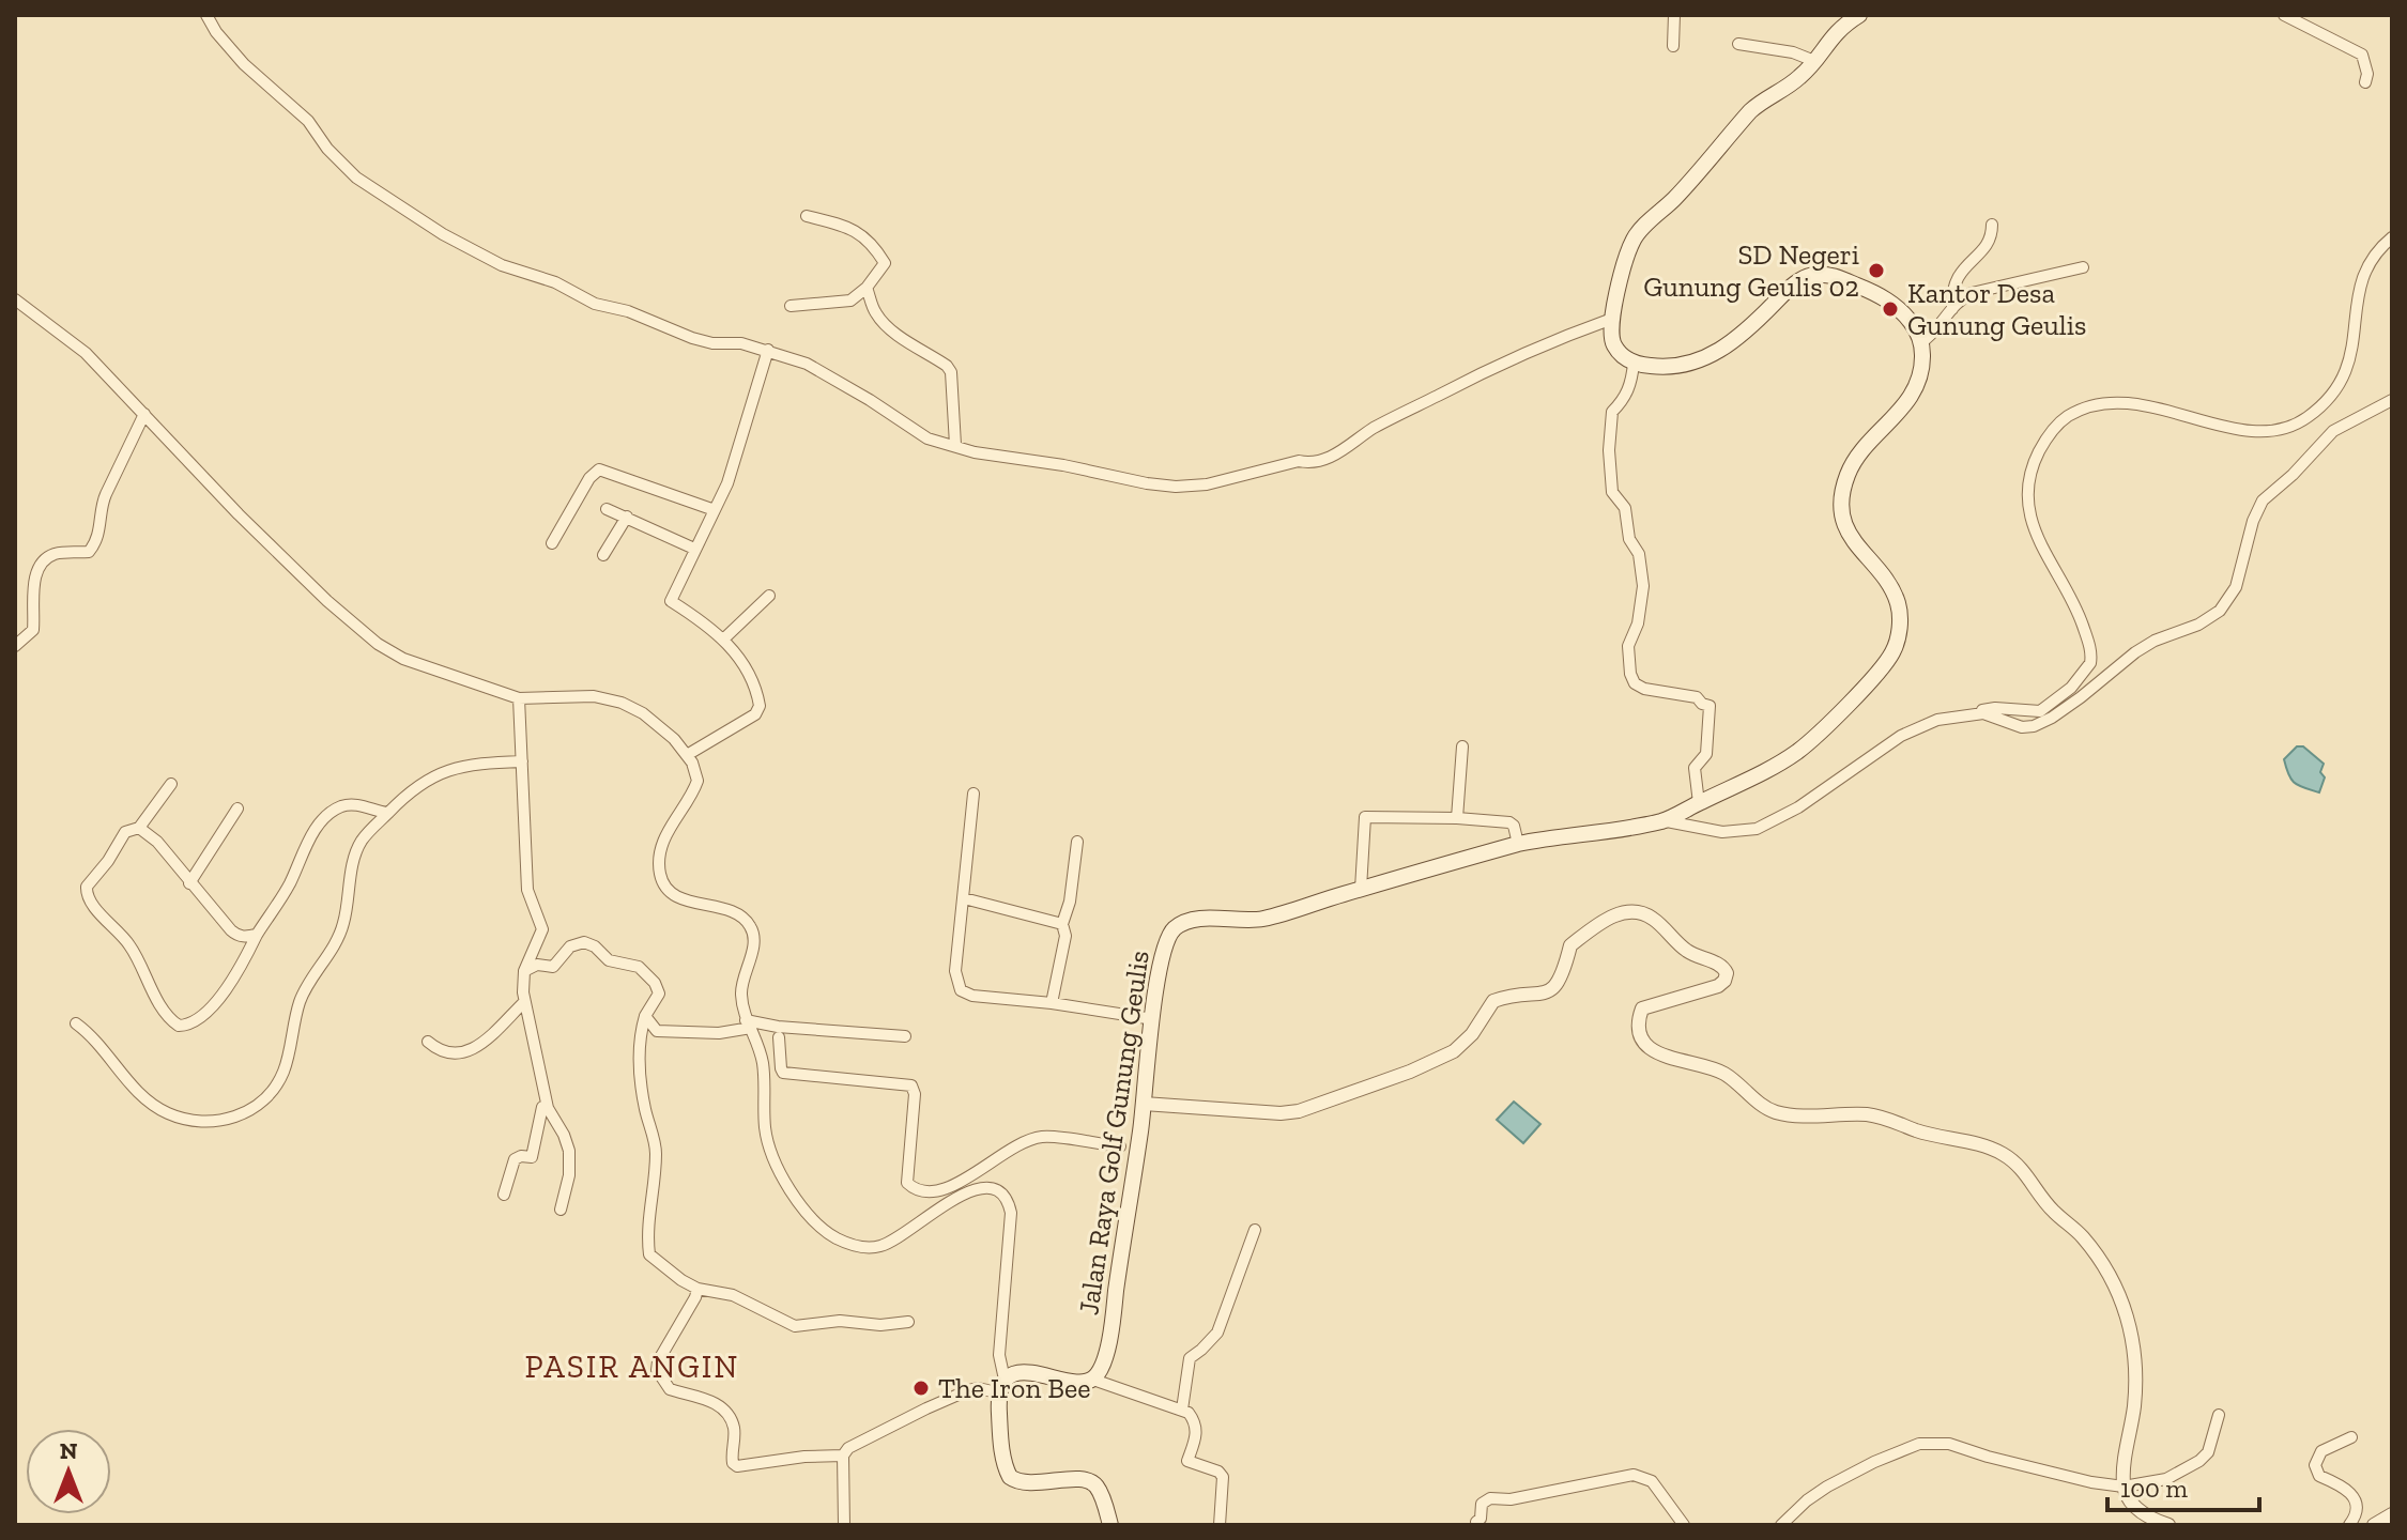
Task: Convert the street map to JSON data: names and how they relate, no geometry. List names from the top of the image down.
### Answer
{
  "streets": {
    "main road": ["Jalan Raya Golf Gunung Geulis"]
  },
  "districts": ["PASIR ANGIN"],
  "places": ["SD Negeri Gunung Geulis 02", "Kantor Desa Gunung Geulis", "The Iron Bee"],
  "scale_bar": "100 m",
  "north": "top"
}
